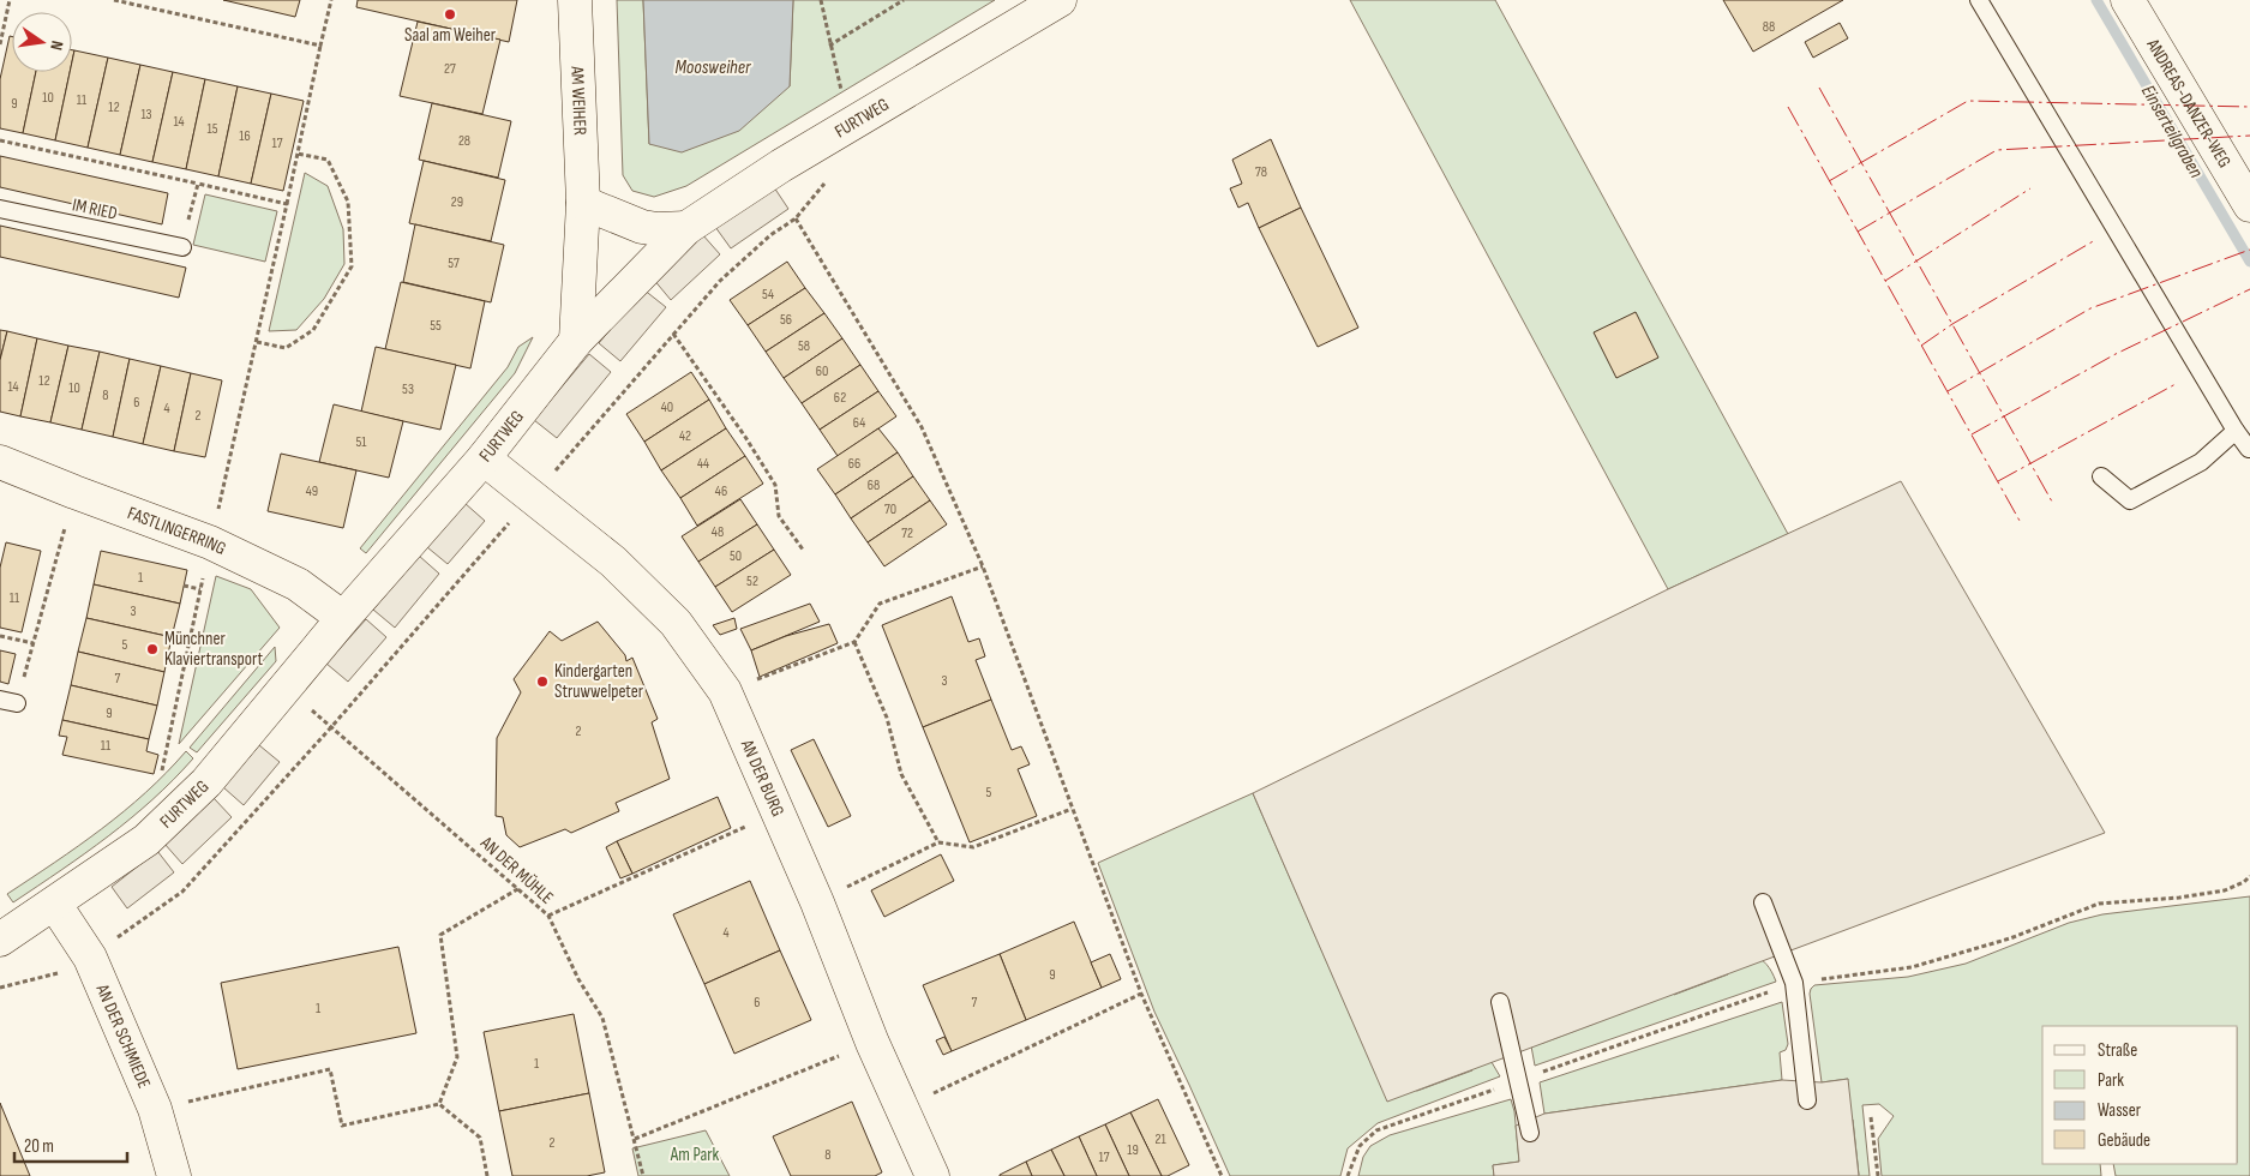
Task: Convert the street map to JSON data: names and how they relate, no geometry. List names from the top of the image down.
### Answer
{
  "streets": {
    "street": [
      "AM WEIHER",
      "ANDREAS-DANZER-WEG",
      "FURTWEG",
      "FASTLINGERRING",
      "AN DER BURG",
      "AN DER SCHMIEDE"
    ],
    "lane": ["IM RIED"],
    "path": ["AN DER MÜHLE"]
  },
  "crossings": [
    ["AM WEIHER", "FURTWEG"],
    ["FURTWEG", "FASTLINGERRING"],
    ["FURTWEG", "AN DER BURG"],
    ["FURTWEG", "AN DER MÜHLE"],
    ["FURTWEG", "AN DER SCHMIEDE"]
  ],
  "water": ["Moosweiher", "Einserteilgraben"],
  "parks": ["Am Park"],
  "places": ["Saal am Weiher", "Münchner Klaviertransport", "Kindergarten Struwwelpeter"],
  "house_numbers": [
    "88",
    "27",
    "10",
    "11",
    "9",
    "12",
    "13",
    "14",
    "15",
    "16",
    "28",
    "17",
    "78",
    "29",
    "57",
    "54",
    "56",
    "55",
    "58",
    "60",
    "12",
    "14",
    "10",
    "53",
    "8",
    "62",
    "6",
    "40",
    "4",
    "2",
    "64",
    "42",
    "51",
    "44",
    "66",
    "68",
    "49",
    "46",
    "70",
    "48",
    "72",
    "50",
    "1",
    "52",
    "11",
    "3",
    "5",
    "7",
    "3",
    "9",
    "2",
    "11",
    "5",
    "4",
    "9",
    "6",
    "7",
    "1",
    "1",
    "21",
    "2",
    "19",
    "8",
    "17"
  ],
  "legend": [
    "Straße",
    "Park",
    "Wasser",
    "Gebäude"
  ],
  "scale_bar": "20 m",
  "north": "right"
}
